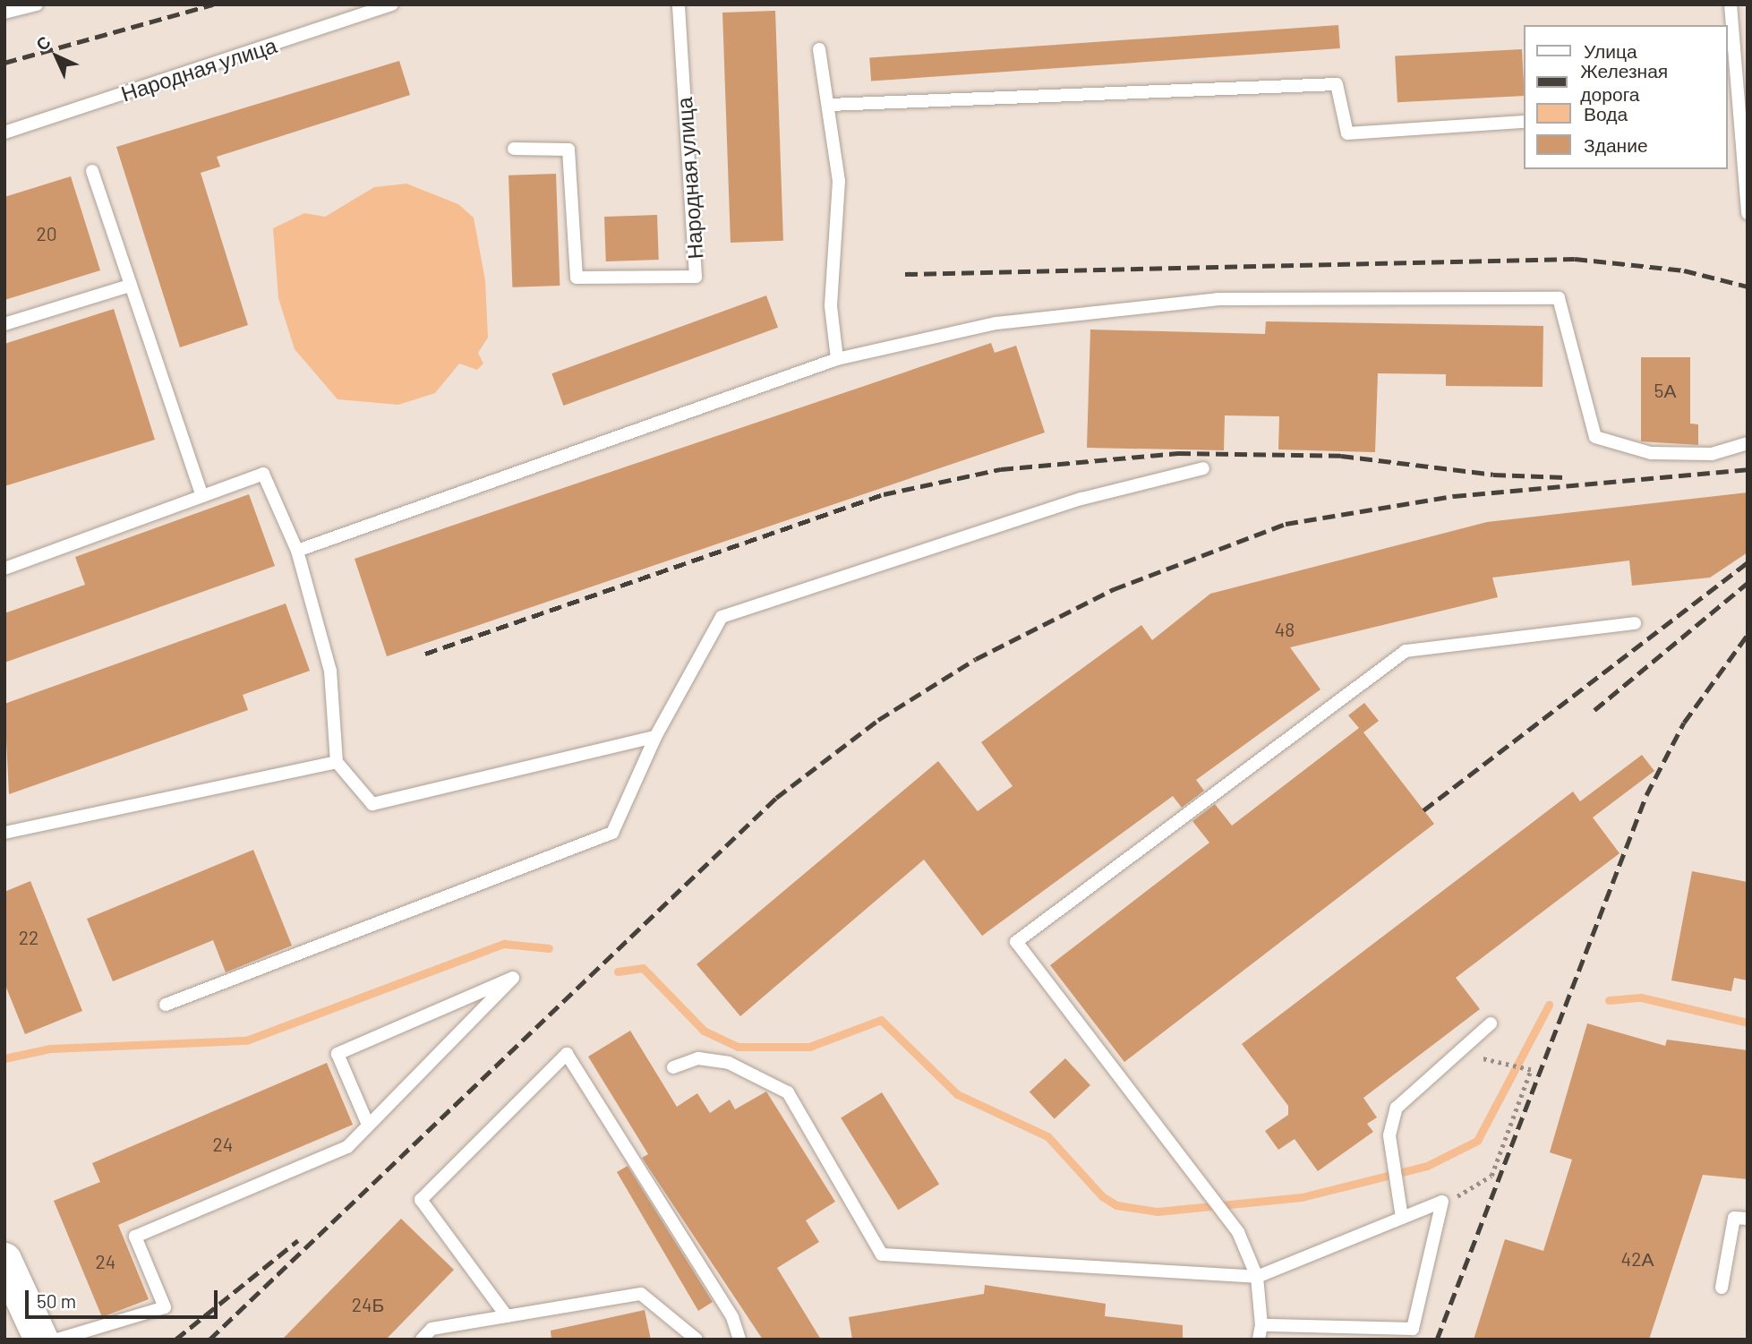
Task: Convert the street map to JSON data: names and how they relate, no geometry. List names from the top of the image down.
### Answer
{
  "streets": {
    "lane": ["Народная улица"]
  },
  "house_numbers": [
    "20",
    "5А",
    "48",
    "22",
    "24",
    "42А",
    "24",
    "24Б"
  ],
  "legend": [
    "Улица",
    "Железная дорога",
    "Вода",
    "Здание"
  ],
  "scale_bar": "50 m",
  "north": "top left"
}
